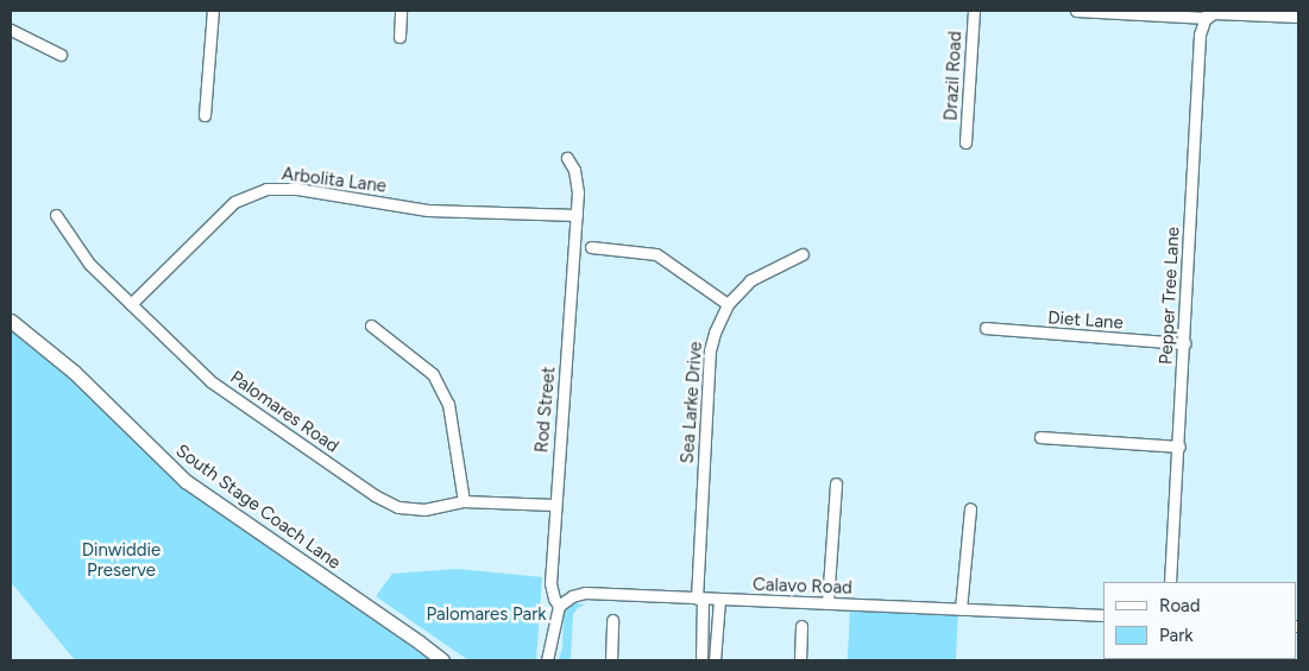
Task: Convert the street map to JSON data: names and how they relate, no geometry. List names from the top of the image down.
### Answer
{
  "streets": {
    "main road": ["South Stage Coach Lane"],
    "street": [
      "Drazil Road",
      "Arbolita Lane",
      "Pepper Tree Lane",
      "Diet Lane",
      "Sea Larke Drive",
      "Rod Street",
      "Palomares Road",
      "Calavo Road"
    ]
  },
  "crossings": [
    ["Arbolita Lane", "Rod Street"],
    ["Arbolita Lane", "Palomares Road"],
    ["Pepper Tree Lane", "Diet Lane"],
    ["Sea Larke Drive", "Calavo Road"],
    ["Rod Street", "Palomares Road"],
    ["Rod Street", "Calavo Road"]
  ],
  "parks": ["Dinwiddie Preserve", "Palomares Park"],
  "legend": ["Road", "Park"]
}
